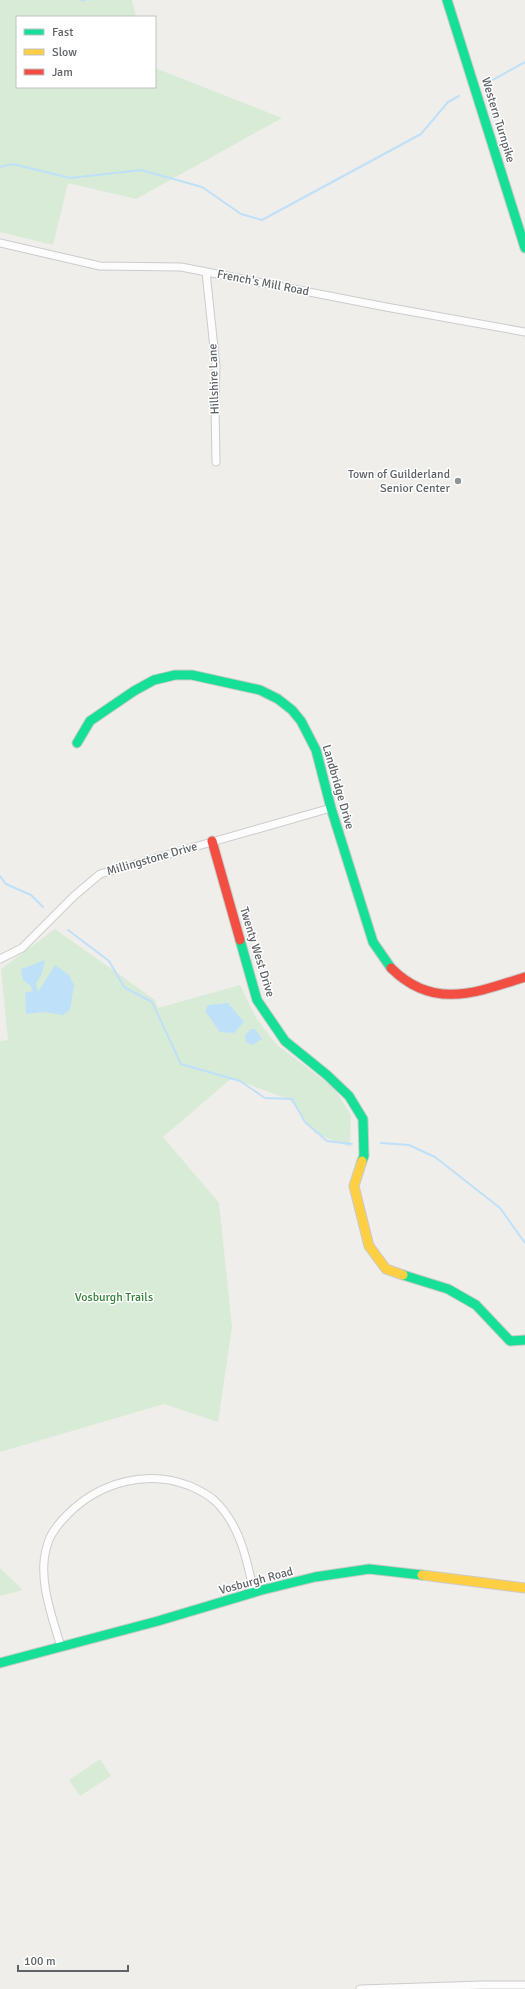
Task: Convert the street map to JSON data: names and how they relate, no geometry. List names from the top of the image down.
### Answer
{
  "streets": {
    "street": [
      "Western Turnpike",
      "French's Mill Road",
      "Hillshire Lane",
      "Landbridge Drive",
      "Millingstone Drive",
      "Twenty West Drive",
      "Vosburgh Road"
    ]
  },
  "crossings": [
    ["French's Mill Road", "Hillshire Lane"],
    ["Landbridge Drive", "Millingstone Drive"],
    ["Millingstone Drive", "Twenty West Drive"]
  ],
  "parks": ["Vosburgh Trails"],
  "places": ["Town of Guilderland Senior Center"],
  "legend": ["Fast", "Slow", "Jam"],
  "scale_bar": "100 m"
}
